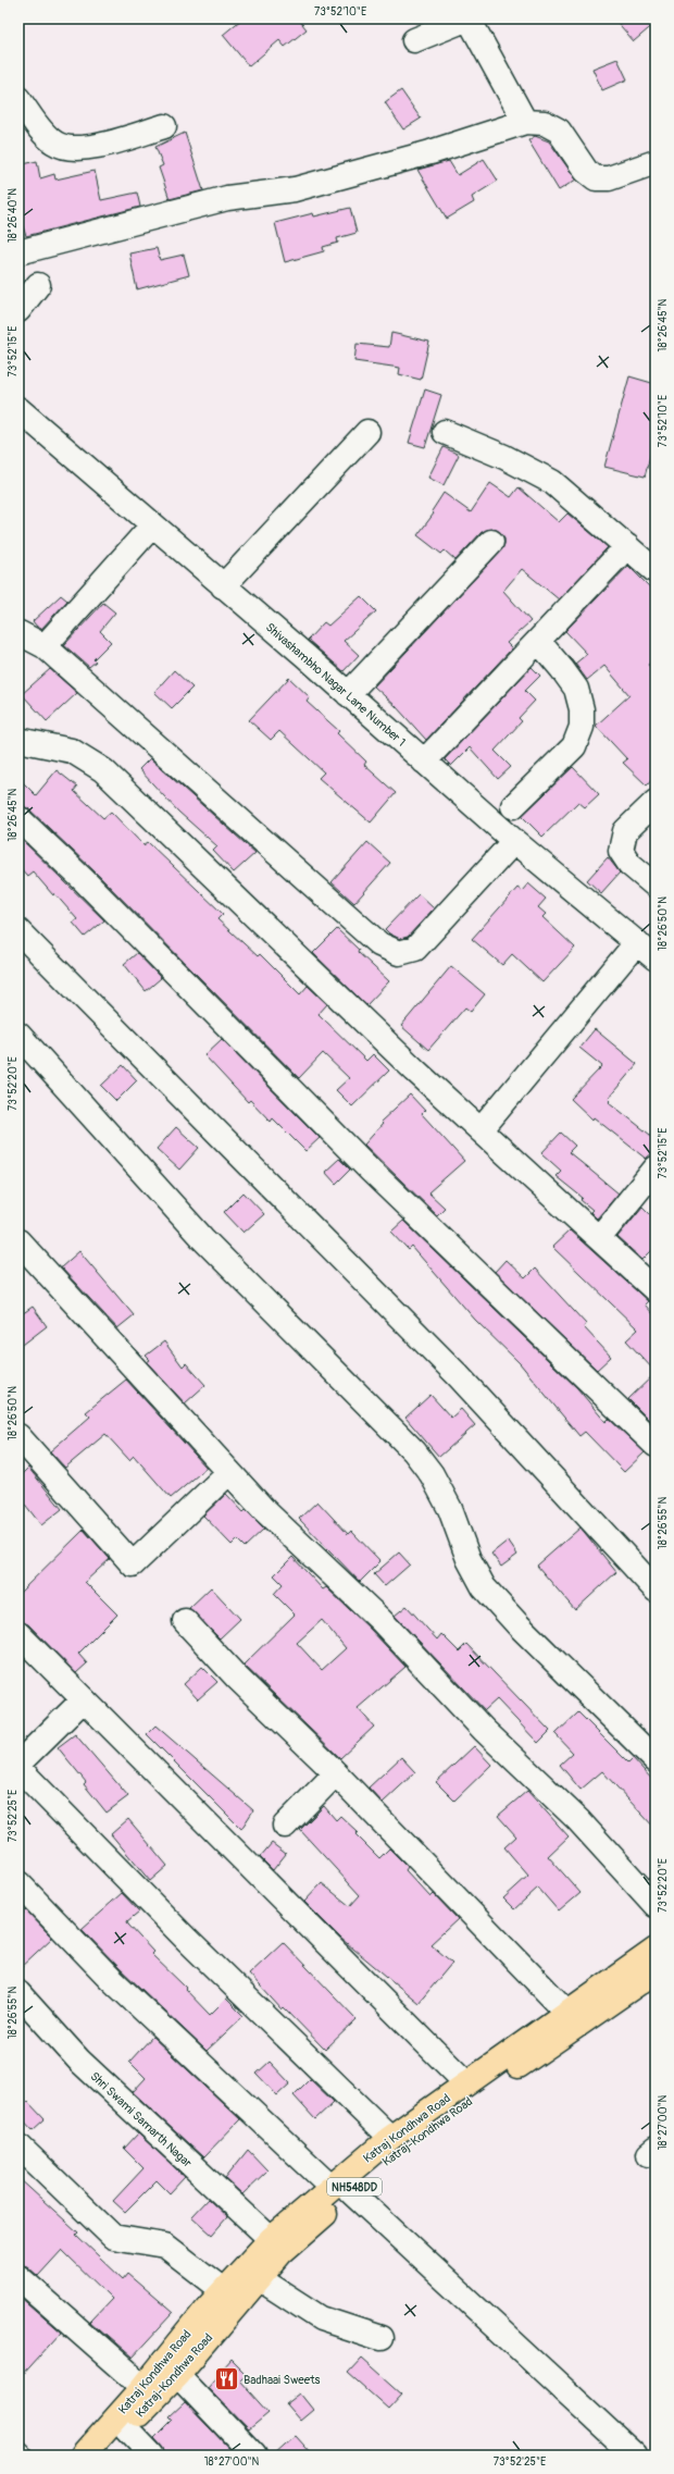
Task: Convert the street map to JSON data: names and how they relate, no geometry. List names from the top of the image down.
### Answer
{
  "streets": {
    "highway": ["Katraj Kondhwa Road", "Katraj-Kondhwa Road", "NH548DD"],
    "street": ["Shivashambho Nagar Lane Number 1", "Shri Swami Samarth Nagar"]
  },
  "crossings": [
    ["Shri Swami Samarth Nagar", "Katraj Kondhwa Road"],
    ["Katraj Kondhwa Road", "Katraj-Kondhwa Road"]
  ],
  "places": {
    "restaurant": ["Badhaai Sweets"]
  },
  "coordinates": [
    "73°52'10\"E",
    "18°26'40\"N",
    "18°26'45\"N",
    "73°52'15\"E",
    "18°26'50\"N",
    "73°52'20\"E",
    "18°26'55\"N",
    "73°52'25\"E",
    "18°27'00\"N"
  ]
}
